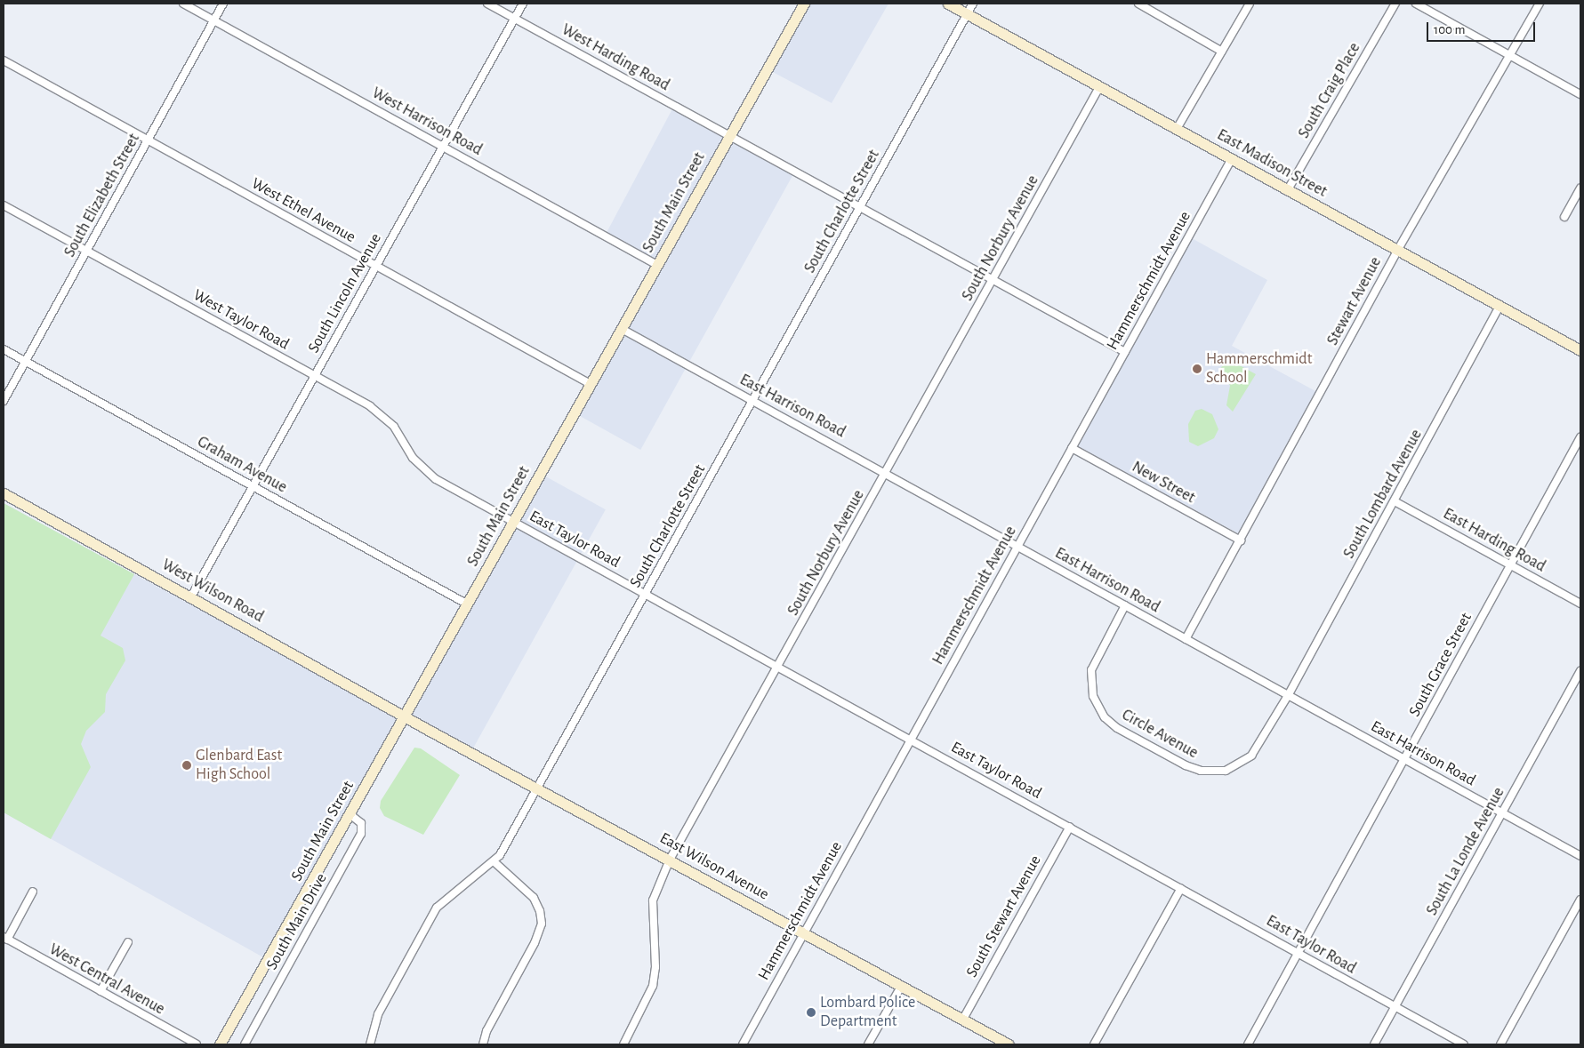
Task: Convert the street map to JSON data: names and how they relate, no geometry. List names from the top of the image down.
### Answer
{
  "streets": {
    "street": [
      "West Harding Road",
      "South Craig Place",
      "West Harrison Road",
      "East Madison Street",
      "South Elizabeth Street",
      "South Main Street",
      "West Ethel Avenue",
      "South Charlotte Street",
      "South Norbury Avenue",
      "Hammerschmidt Avenue",
      "South Lincoln Avenue",
      "Stewart Avenue",
      "West Taylor Road",
      "East Harrison Road",
      "Graham Avenue",
      "New Street",
      "South Lombard Avenue",
      "East Taylor Road",
      "East Harding Road",
      "West Wilson Road",
      "South Grace Street",
      "Circle Avenue",
      "South La Londe Avenue",
      "East Wilson Avenue",
      "South Stewart Avenue",
      "South Main Drive",
      "West Central Avenue"
    ]
  },
  "crossings": [
    ["West Harding Road", "South Main Street"],
    ["West Harding Road", "South Lincoln Avenue"],
    ["South Craig Place", "East Madison Street"],
    ["West Harrison Road", "South Elizabeth Street"],
    ["West Harrison Road", "South Main Street"],
    ["West Harrison Road", "South Lincoln Avenue"],
    ["East Madison Street", "South Charlotte Street"],
    ["East Madison Street", "South Norbury Avenue"],
    ["East Madison Street", "Hammerschmidt Avenue"],
    ["East Madison Street", "Stewart Avenue"],
    ["East Madison Street", "South Lombard Avenue"],
    ["South Elizabeth Street", "West Ethel Avenue"],
    ["South Elizabeth Street", "West Taylor Road"],
    ["South Elizabeth Street", "Graham Avenue"],
    ["South Main Street", "West Ethel Avenue"],
    ["South Main Street", "West Taylor Road"],
    ["South Main Street", "East Harrison Road"],
    ["South Main Street", "Graham Avenue"],
    ["South Main Street", "East Taylor Road"],
    ["South Main Street", "West Wilson Road"],
    ["South Main Street", "East Wilson Avenue"],
    ["South Main Street", "South Main Drive"],
    ["West Ethel Avenue", "South Lincoln Avenue"],
    ["South Charlotte Street", "East Harrison Road"],
    ["South Charlotte Street", "East Taylor Road"],
    ["South Charlotte Street", "East Wilson Avenue"],
    ["South Norbury Avenue", "East Harrison Road"],
    ["South Norbury Avenue", "East Taylor Road"],
    ["South Norbury Avenue", "East Wilson Avenue"],
    ["Hammerschmidt Avenue", "East Harrison Road"],
    ["Hammerschmidt Avenue", "New Street"],
    ["Hammerschmidt Avenue", "East Taylor Road"],
    ["Hammerschmidt Avenue", "East Wilson Avenue"],
    ["South Lincoln Avenue", "West Taylor Road"],
    ["South Lincoln Avenue", "Graham Avenue"],
    ["South Lincoln Avenue", "West Wilson Road"],
    ["Stewart Avenue", "East Harrison Road"],
    ["Stewart Avenue", "New Street"],
    ["West Taylor Road", "East Taylor Road"],
    ["East Harrison Road", "South Lombard Avenue"],
    ["East Harrison Road", "South Grace Street"],
    ["East Harrison Road", "Circle Avenue"],
    ["East Harrison Road", "South La Londe Avenue"],
    ["South Lombard Avenue", "East Harding Road"],
    ["South Lombard Avenue", "Circle Avenue"],
    ["East Taylor Road", "South Grace Street"],
    ["East Taylor Road", "South La Londe Avenue"],
    ["East Taylor Road", "South Stewart Avenue"],
    ["East Harding Road", "South Grace Street"],
    ["West Wilson Road", "East Wilson Avenue"],
    ["East Wilson Avenue", "South Stewart Avenue"]
  ],
  "places": ["Hammerschmidt School", "Glenbard East High School", "Lombard Police Department"],
  "scale_bar": "100 m"
}
